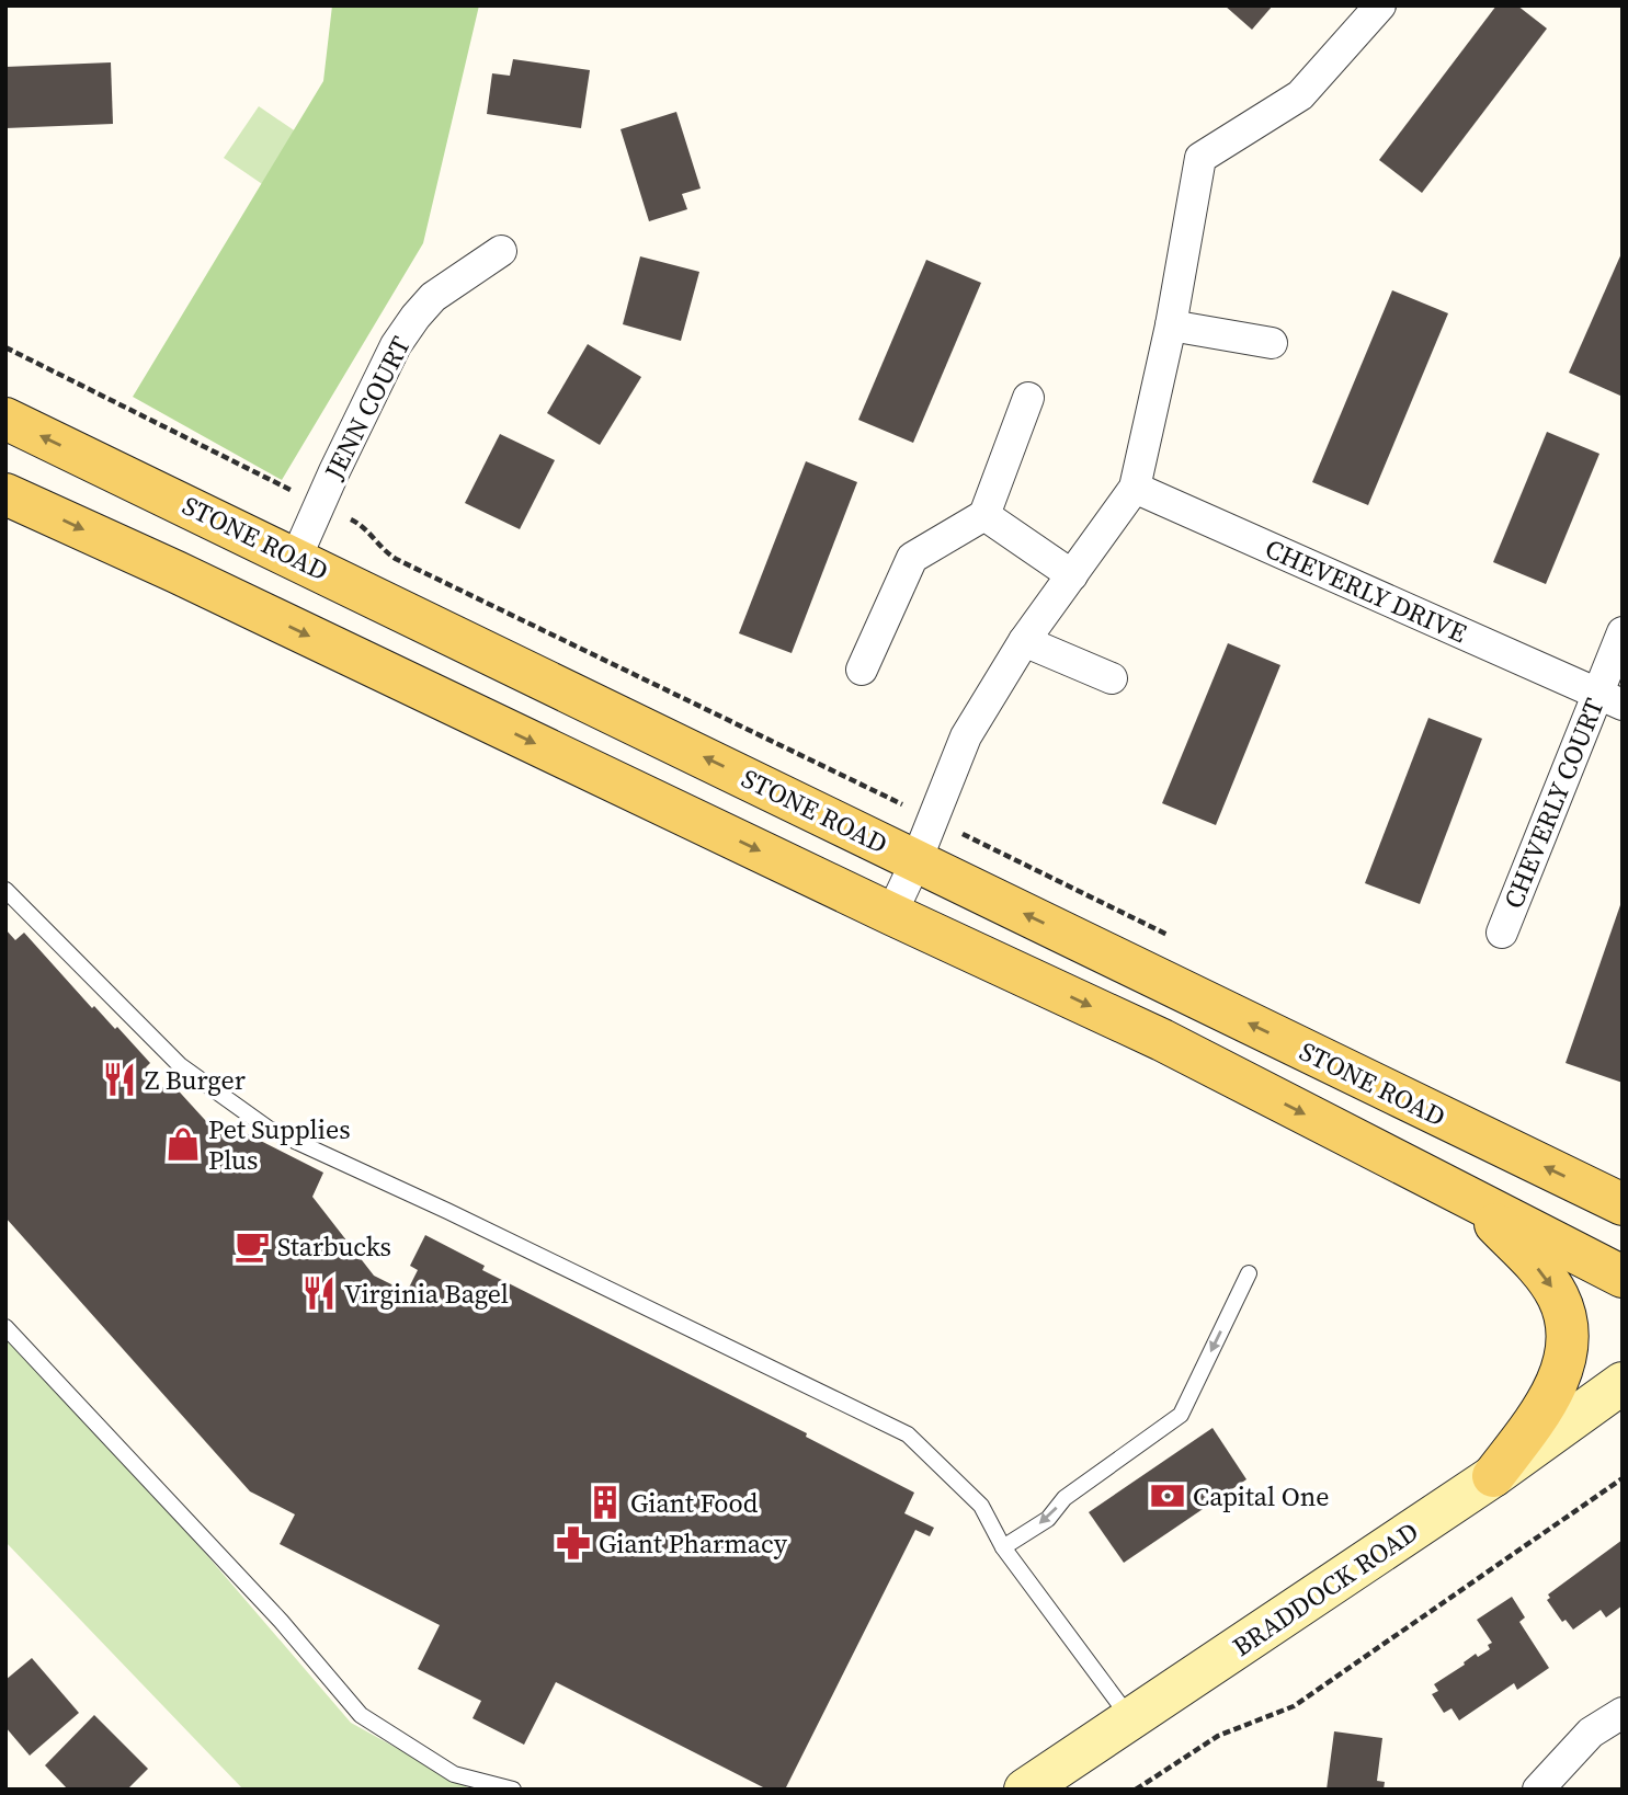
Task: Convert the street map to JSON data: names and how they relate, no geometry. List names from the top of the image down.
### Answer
{
  "streets": {
    "main road": ["STONE ROAD", "BRADDOCK ROAD"],
    "street": ["JENN COURT", "CHEVERLY DRIVE", "CHEVERLY COURT"]
  },
  "crossings": [
    ["JENN COURT", "STONE ROAD"],
    ["CHEVERLY DRIVE", "CHEVERLY COURT"]
  ],
  "places": {
    "restaurant": ["Z Burger", "Virginia Bagel"],
    "shop": ["Pet Supplies Plus"],
    "cafe": ["Starbucks"],
    "bank": ["Capital One"],
    "building": ["Giant Food"],
    "pharmacy": ["Giant Pharmacy"]
  }
}
